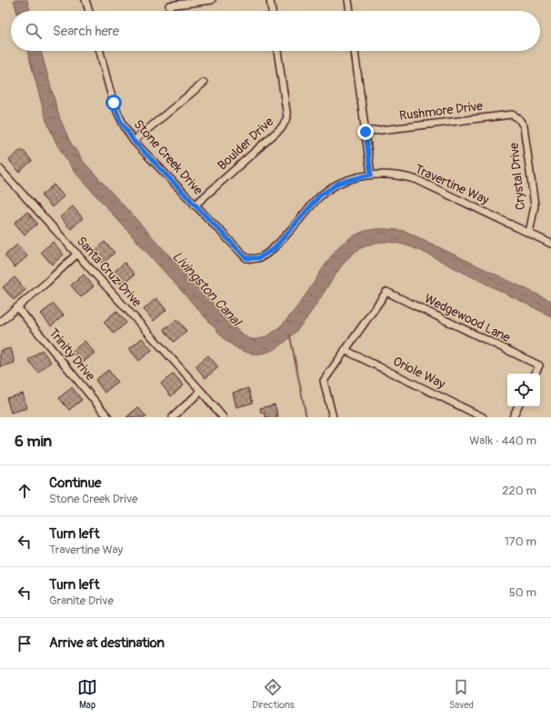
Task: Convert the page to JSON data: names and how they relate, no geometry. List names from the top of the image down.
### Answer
{
  "streets": {
    "street": [
      "Rushmore Drive",
      "Boulder Drive",
      "Stone Creek Drive",
      "Crystal Drive",
      "Travertine Way",
      "Santa Cruz Drive",
      "Wedgewood Lane",
      "Trinity Drive",
      "Oriole Way"
    ]
  },
  "crossings": [
    ["Rushmore Drive", "Crystal Drive"],
    ["Boulder Drive", "Stone Creek Drive"],
    ["Stone Creek Drive", "Travertine Way"],
    ["Crystal Drive", "Travertine Way"],
    ["Wedgewood Lane", "Oriole Way"]
  ],
  "water": ["Livingston Canal"],
  "page": {
    "search": "Search here",
    "heading": ["6 min", "Walk · 440 m"],
    "list": [
      ["Continue", "Stone Creek Drive", "220 m"],
      ["Turn left", "Travertine Way", "170 m"],
      ["Turn left", "Granite Drive", "50 m"],
      "Arrive at destination"
    ],
    "nav": ["Map", "Directions", "Saved"]
  }
}
